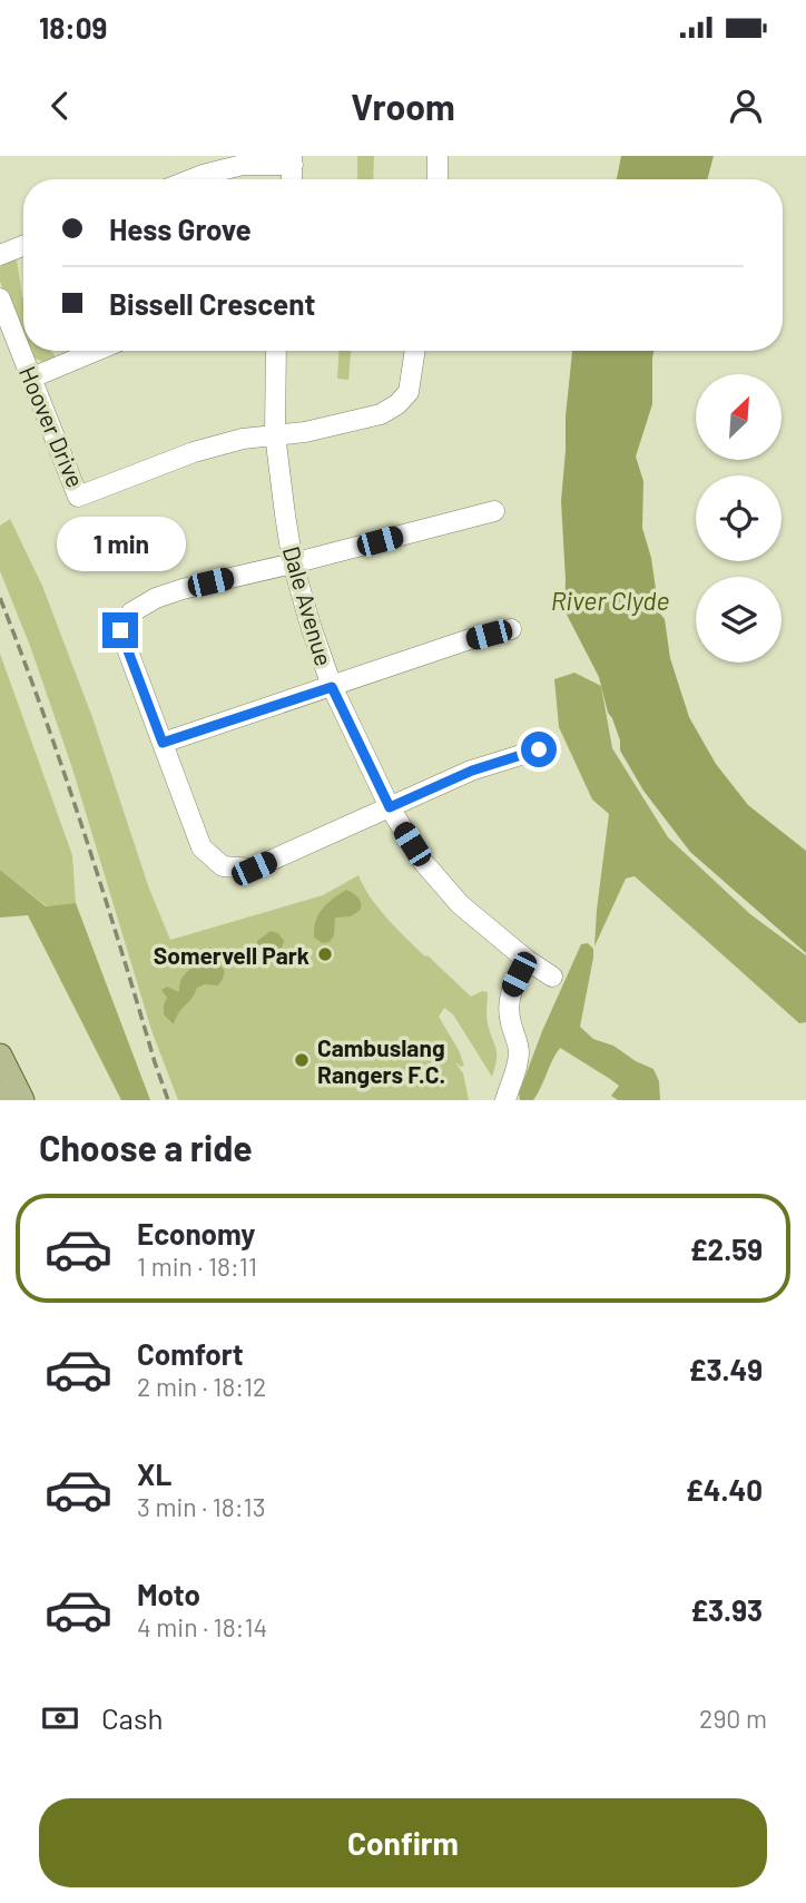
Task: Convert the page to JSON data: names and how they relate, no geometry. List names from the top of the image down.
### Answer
{
  "streets": {
    "street": ["Hoover Drive", "Dale Avenue"]
  },
  "crossings": [
    ["Hoover Drive", "Dale Avenue"]
  ],
  "water": ["River Clyde"],
  "places": ["Somervell Park", "Cambuslang Rangers F.C."],
  "north": "top right",
  "page": {
    "status": "18:09",
    "header": "Vroom",
    "banner": ["Hess Grove", "Bissell Crescent"],
    "bubble": "1 min",
    "heading": "Choose a ride",
    "list": [
      {
        "name": "Economy",
        "note": "1 min · 18:11",
        "value": "£2.59"
      },
      {
        "name": "Comfort",
        "note": "2 min · 18:12",
        "value": "£3.49"
      },
      {
        "name": "XL",
        "note": "3 min · 18:13",
        "value": "£4.40"
      },
      {
        "name": "Moto",
        "note": "4 min · 18:14",
        "value": "£3.93"
      }
    ],
    "pay": ["Cash", "290 m"],
    "buttons": "Confirm"
  }
}
